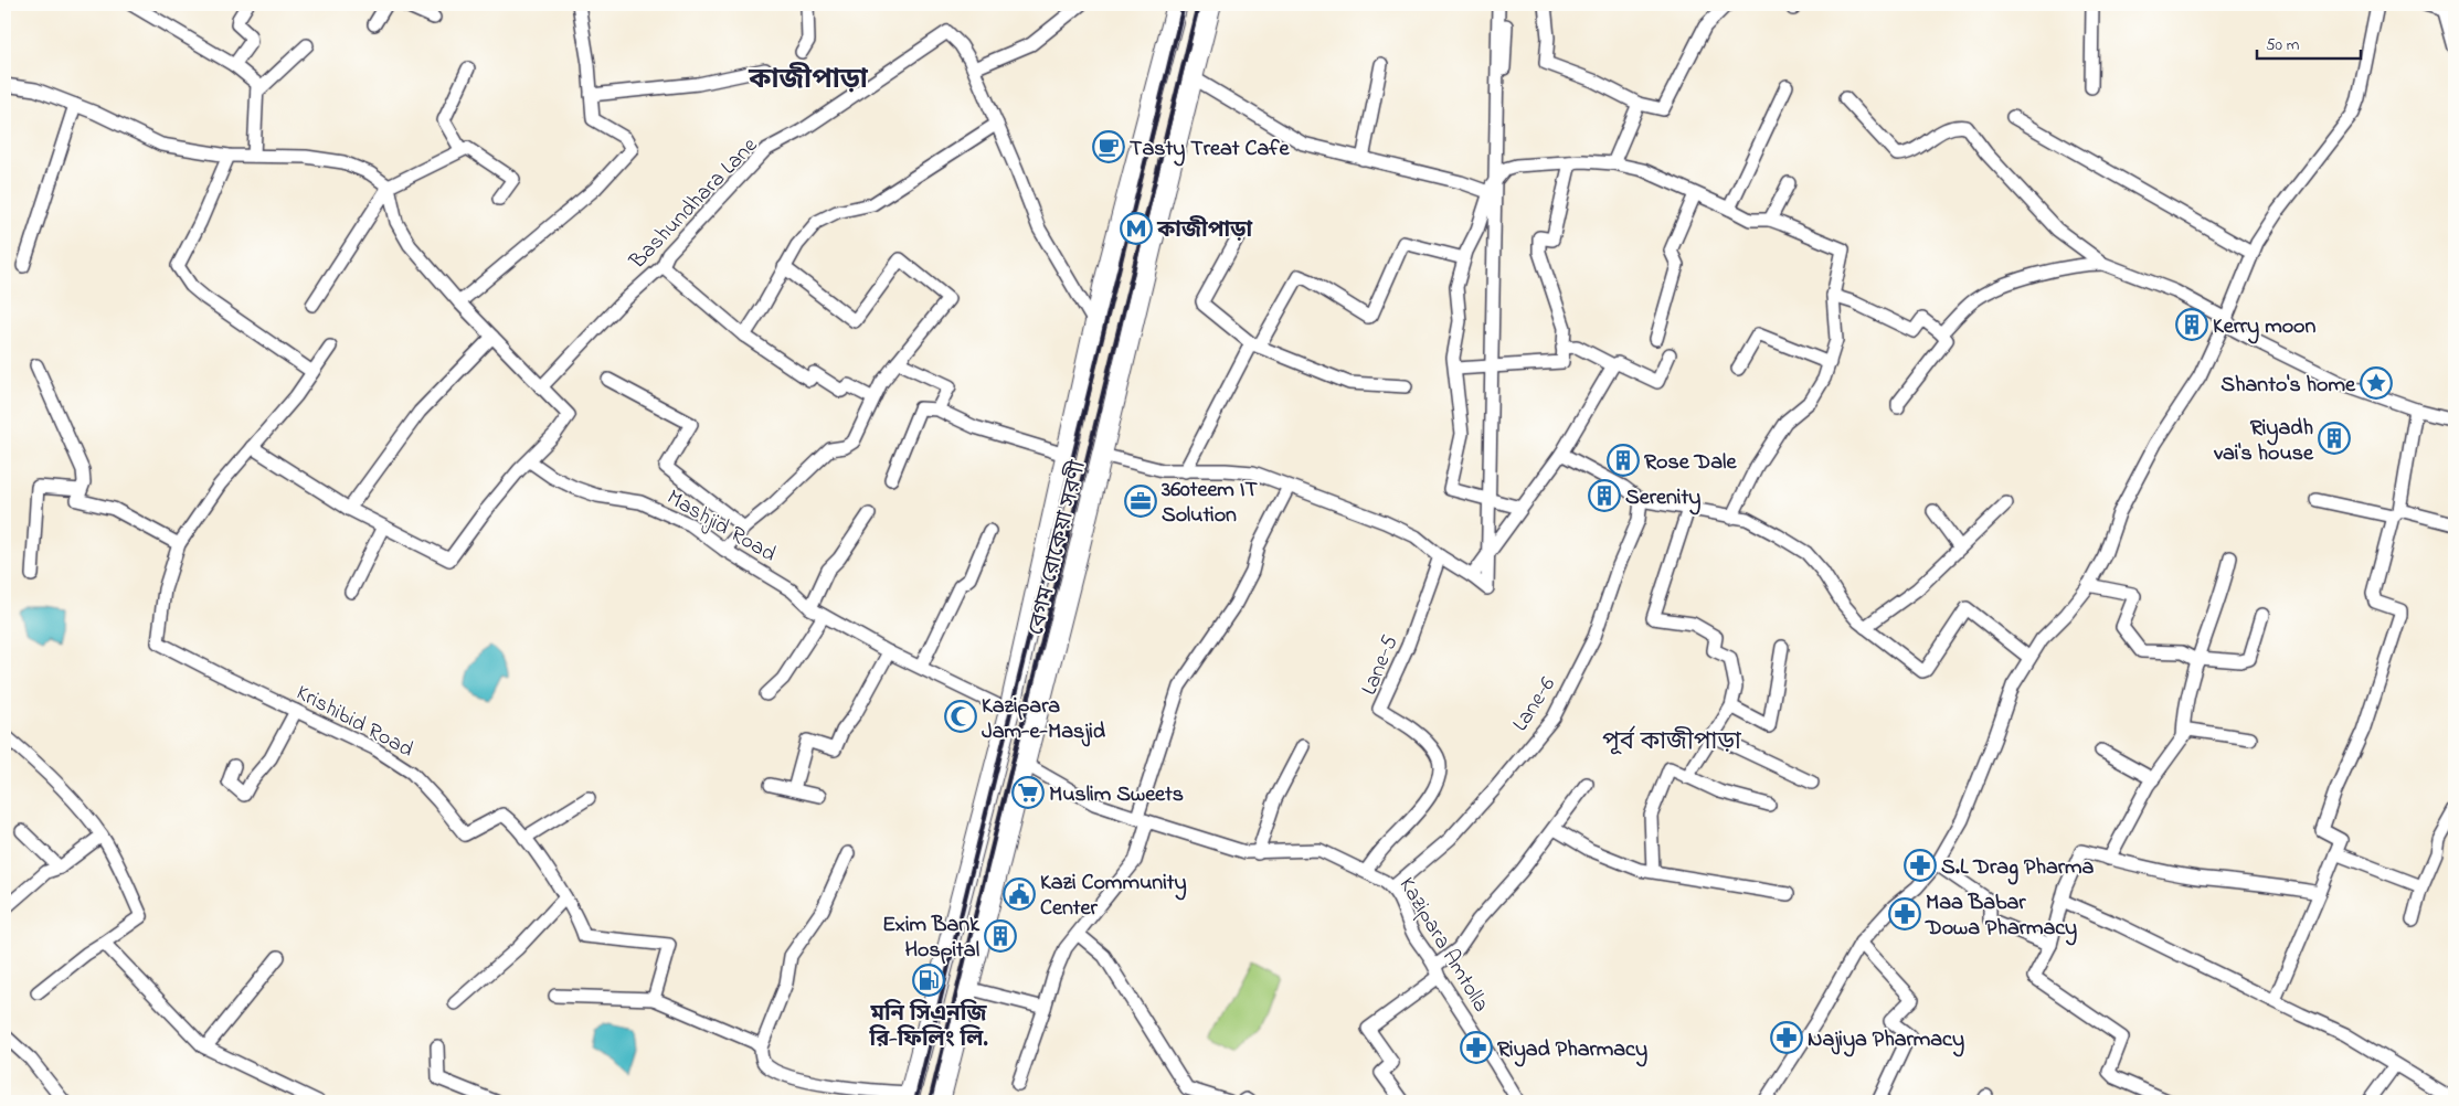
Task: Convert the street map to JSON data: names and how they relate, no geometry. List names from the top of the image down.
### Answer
{
  "streets": {
    "main road": ["বেগম রোকেয়া সরণী"],
    "street": [
      "Bashundhara Lane",
      "Mashjid Road",
      "Lane-5",
      "Lane-6",
      "Krishibid Road",
      "Kazipara Amtolla"
    ]
  },
  "crossings": [
    ["Mashjid Road", "বেগম রোকেয়া সরণী"],
    ["বেগম রোকেয়া সরণী", "Kazipara Amtolla"],
    ["Lane-5", "Kazipara Amtolla"],
    ["Lane-6", "Kazipara Amtolla"]
  ],
  "districts": ["কাজীপাড়া", "পূর্ব কাজীপাড়া"],
  "places": {
    "cafe": ["Tasty Treat Cafe"],
    "metro station": ["কাজীপাড়া"],
    "building": [
      "Kerry moon",
      "Riyadh vai's house",
      "Rose Dale",
      "Serenity",
      "Exim Bank Hospital"
    ],
    "place": ["Shanto's home"],
    "office": ["360teem IT Solution"],
    "mosque": ["Kazipara Jam-e-Masjid"],
    "supermarket": ["Muslim Sweets"],
    "pharmacy": [
      "S.L Drag Pharma",
      "Maa Babar Dowa Pharmacy",
      "Najiya Pharmacy",
      "Riyad Pharmacy"
    ],
    "public building": ["Kazi Community Center"],
    "fuel station": ["মনি সিএনজি রি-ফিলিং লি."]
  },
  "scale_bar": "50 m"
}
